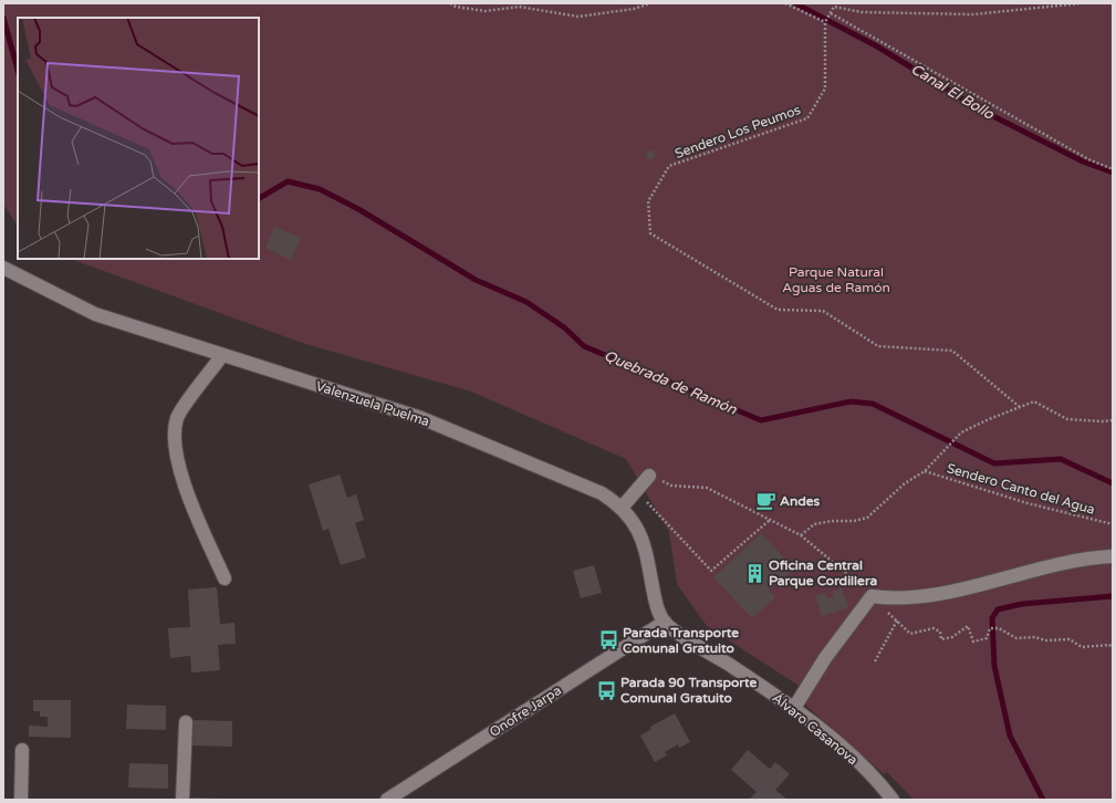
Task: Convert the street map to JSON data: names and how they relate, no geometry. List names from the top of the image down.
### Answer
{
  "streets": {
    "street": ["Valenzuela Puelma", "Onofre Jarpa", "Álvaro Casanova"],
    "path": ["Sendero Los Peumos", "Sendero Canto del Agua"]
  },
  "crossings": [
    ["Sendero Los Peumos", "Sendero Canto del Agua"],
    ["Valenzuela Puelma", "Onofre Jarpa"],
    ["Valenzuela Puelma", "Álvaro Casanova"],
    ["Onofre Jarpa", "Álvaro Casanova"]
  ],
  "water": ["Canal El Bollo", "Quebrada de Ramón"],
  "parks": ["Parque Natural Aguas de Ramón"],
  "places": {
    "cafe": ["Andes"],
    "building": ["Oficina Central Parque Cordillera"],
    "bus stop": ["Parada Transporte Comunal Gratuito", "Parada 90 Transporte Comunal Gratuito"]
  }
}
